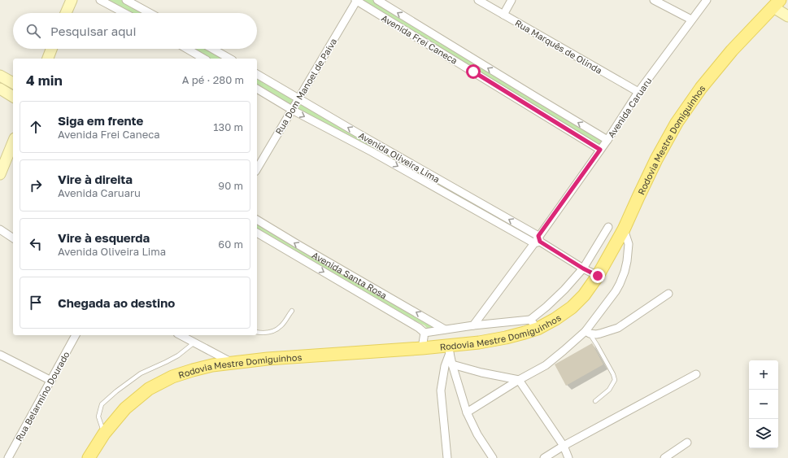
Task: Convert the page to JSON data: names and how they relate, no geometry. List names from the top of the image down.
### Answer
{
  "streets": {
    "main road": ["Rodovia Mestre Domiguinhos"],
    "street": [
      "Avenida Frei Caneca",
      "Rua Marquês de Olinda",
      "Rua Dom Manoel de Paiva",
      "Avenida Caruaru",
      "Avenida Oliveira Lima",
      "Avenida Santa Rosa",
      "Rua Belarmino Dourado"
    ]
  },
  "crossings": [
    ["Avenida Frei Caneca", "Rua Dom Manoel de Paiva"],
    ["Avenida Frei Caneca", "Avenida Caruaru"],
    ["Rua Marquês de Olinda", "Avenida Caruaru"],
    ["Rua Dom Manoel de Paiva", "Avenida Oliveira Lima"],
    ["Avenida Caruaru", "Avenida Oliveira Lima"],
    ["Rodovia Mestre Domiguinhos", "Avenida Oliveira Lima"]
  ],
  "page": {
    "search": "Pesquisar aqui",
    "heading": ["4 min", "A pé · 280 m"],
    "list": [
      ["Siga em frente", "Avenida Frei Caneca", "130 m"],
      ["Vire à direita", "Avenida Caruaru", "90 m"],
      ["Vire à esquerda", "Avenida Oliveira Lima", "60 m"],
      "Chegada ao destino"
    ],
    "map_buttons": ["+", "−"]
  }
}
